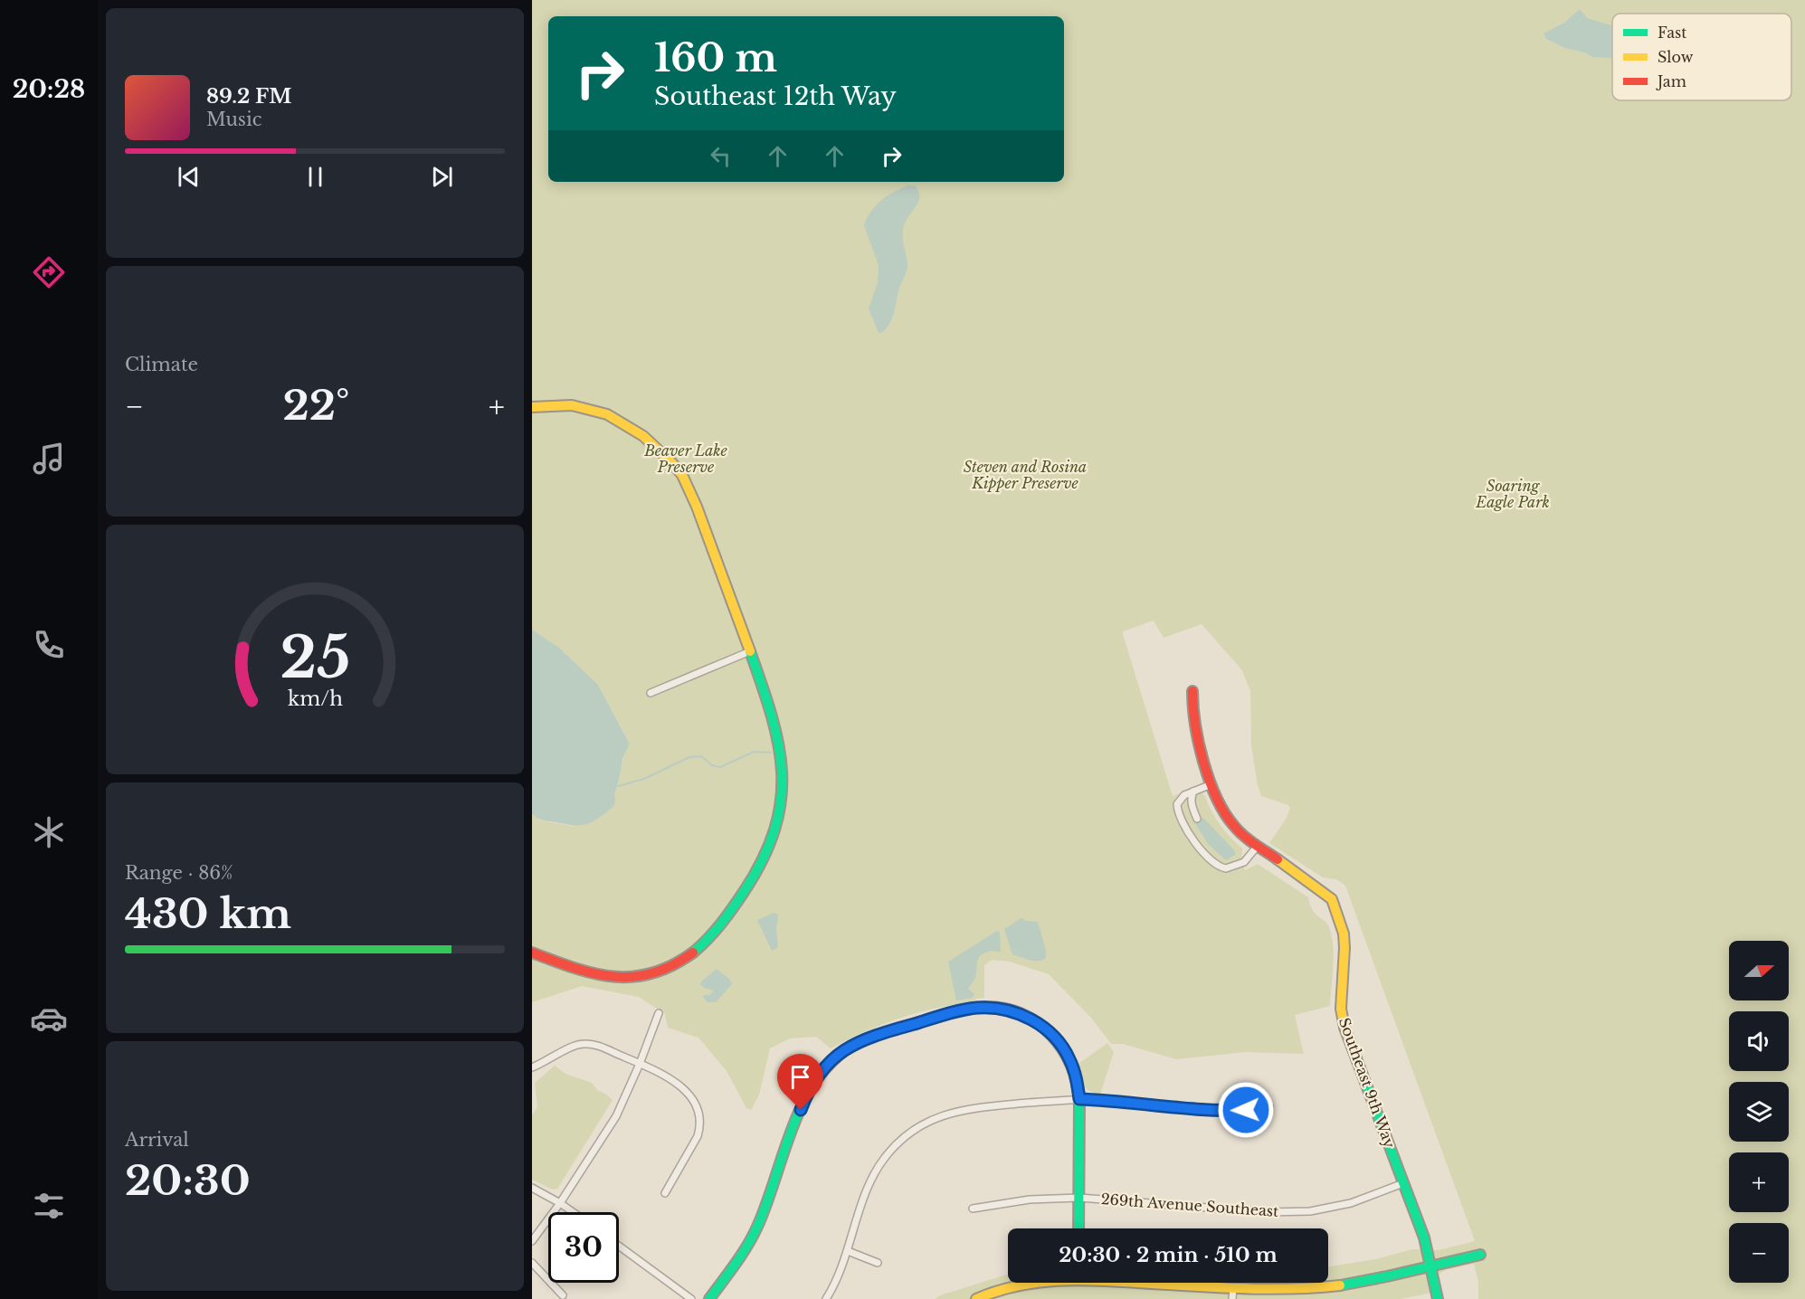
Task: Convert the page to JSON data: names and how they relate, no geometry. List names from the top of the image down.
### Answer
{
  "streets": {
    "street": ["Southeast 9th Way", "269th Avenue Southeast"]
  },
  "crossings": [
    ["Southeast 9th Way", "269th Avenue Southeast"]
  ],
  "parks": ["Beaver Lake Preserve", "Steven and Rosina Kipper Preserve", "Soaring Eagle Park"],
  "legend": ["Fast", "Slow", "Jam"],
  "north": "right",
  "page": {
    "tabs": "20:28",
    "turn": ["160 m", "Southeast 12th Way"],
    "song": ["89.2 FM", "Music"],
    "tile": [
      "Climate",
      ["Range · 86%", "430 km"],
      ["Arrival", "20:30"]
    ],
    "heat": ["−", "22°", "+"],
    "map_buttons": ["+", "−"],
    "limit": "30",
    "trip": "20:30 · 2 min · 510 m",
    "gauge": ["25", "km/h"]
  }
}
